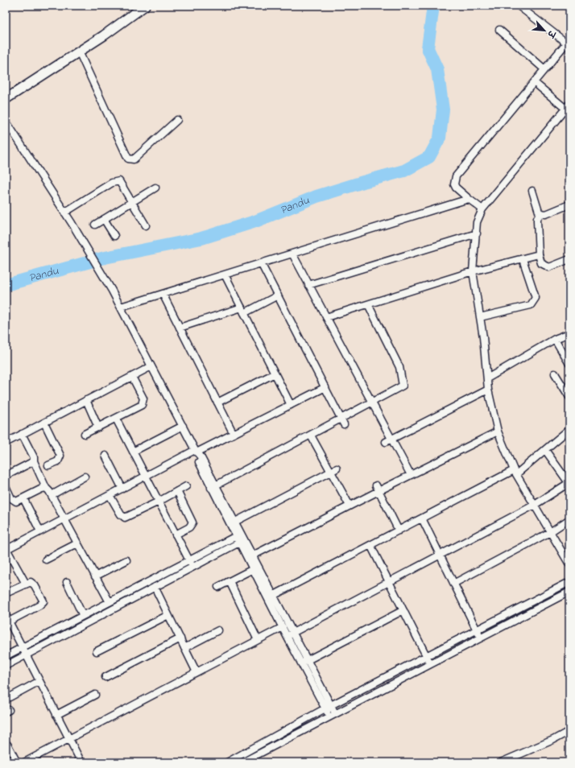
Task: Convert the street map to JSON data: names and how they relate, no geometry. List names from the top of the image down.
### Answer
{
  "water": ["Pandu"],
  "north": "bottom right"
}
